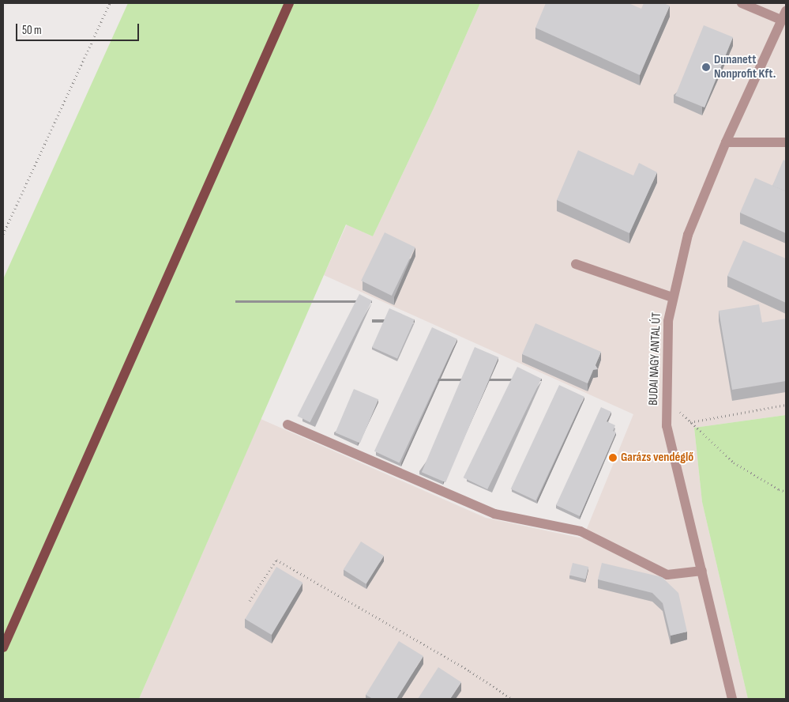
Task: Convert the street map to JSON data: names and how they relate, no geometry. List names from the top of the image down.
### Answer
{
  "streets": {
    "street": ["BUDAI NAGY ANTAL ÚT"]
  },
  "places": ["Dunanett Nonprofit Kft.", "Garázs vendéglő"],
  "scale_bar": "50 m"
}
